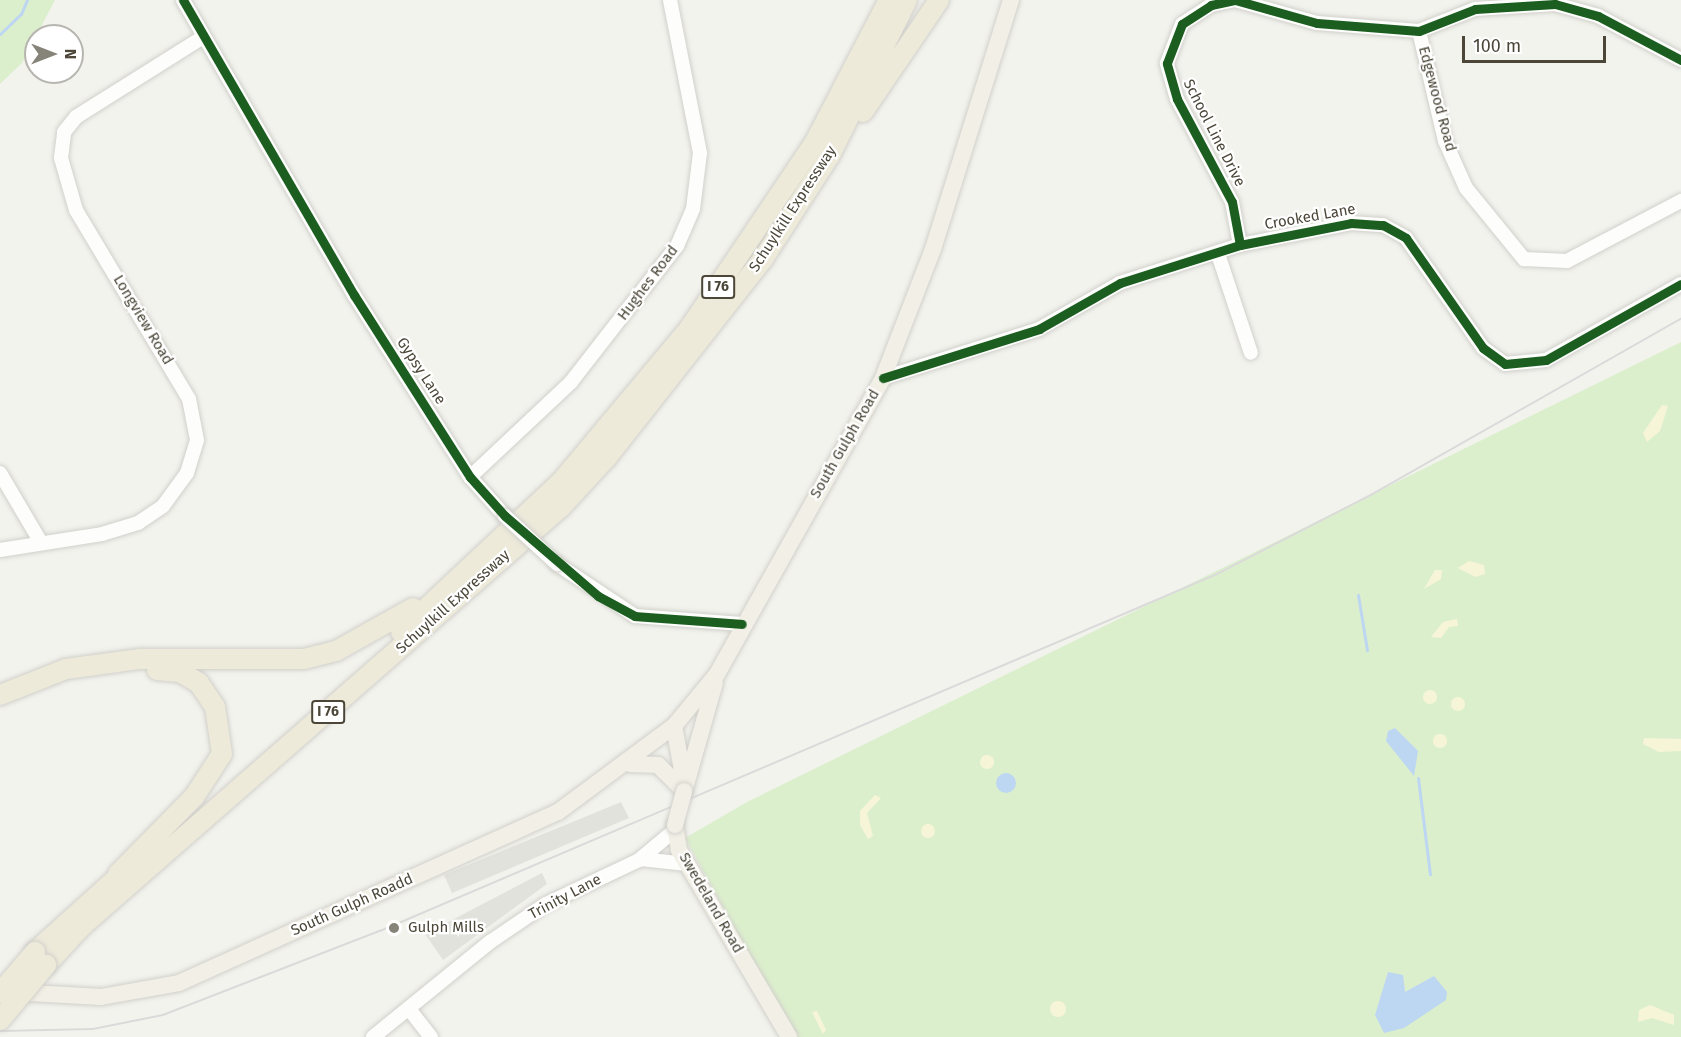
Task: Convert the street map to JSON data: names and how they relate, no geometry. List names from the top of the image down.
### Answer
{
  "streets": {
    "highway": ["Schuylkill Expressway", "I 76"],
    "main road": ["South Gulph Road", "Swedeland Road", "South Gulph Roadd"],
    "street": [
      "Edgewood Road",
      "School Line Drive",
      "Crooked Lane",
      "Hughes Road",
      "Longview Road",
      "Gypsy Lane",
      "Trinity Lane"
    ]
  },
  "crossings": [
    ["Edgewood Road", "School Line Drive"],
    ["School Line Drive", "Crooked Lane"],
    ["Schuylkill Expressway", "South Gulph Roadd"],
    ["Crooked Lane", "South Gulph Road"],
    ["Hughes Road", "Gypsy Lane"],
    ["Longview Road", "Gypsy Lane"],
    ["Gypsy Lane", "South Gulph Road"],
    ["South Gulph Road", "South Gulph Roadd"],
    ["Trinity Lane", "Swedeland Road"]
  ],
  "places": ["Gulph Mills"],
  "scale_bar": "100 m",
  "north": "right"
}
